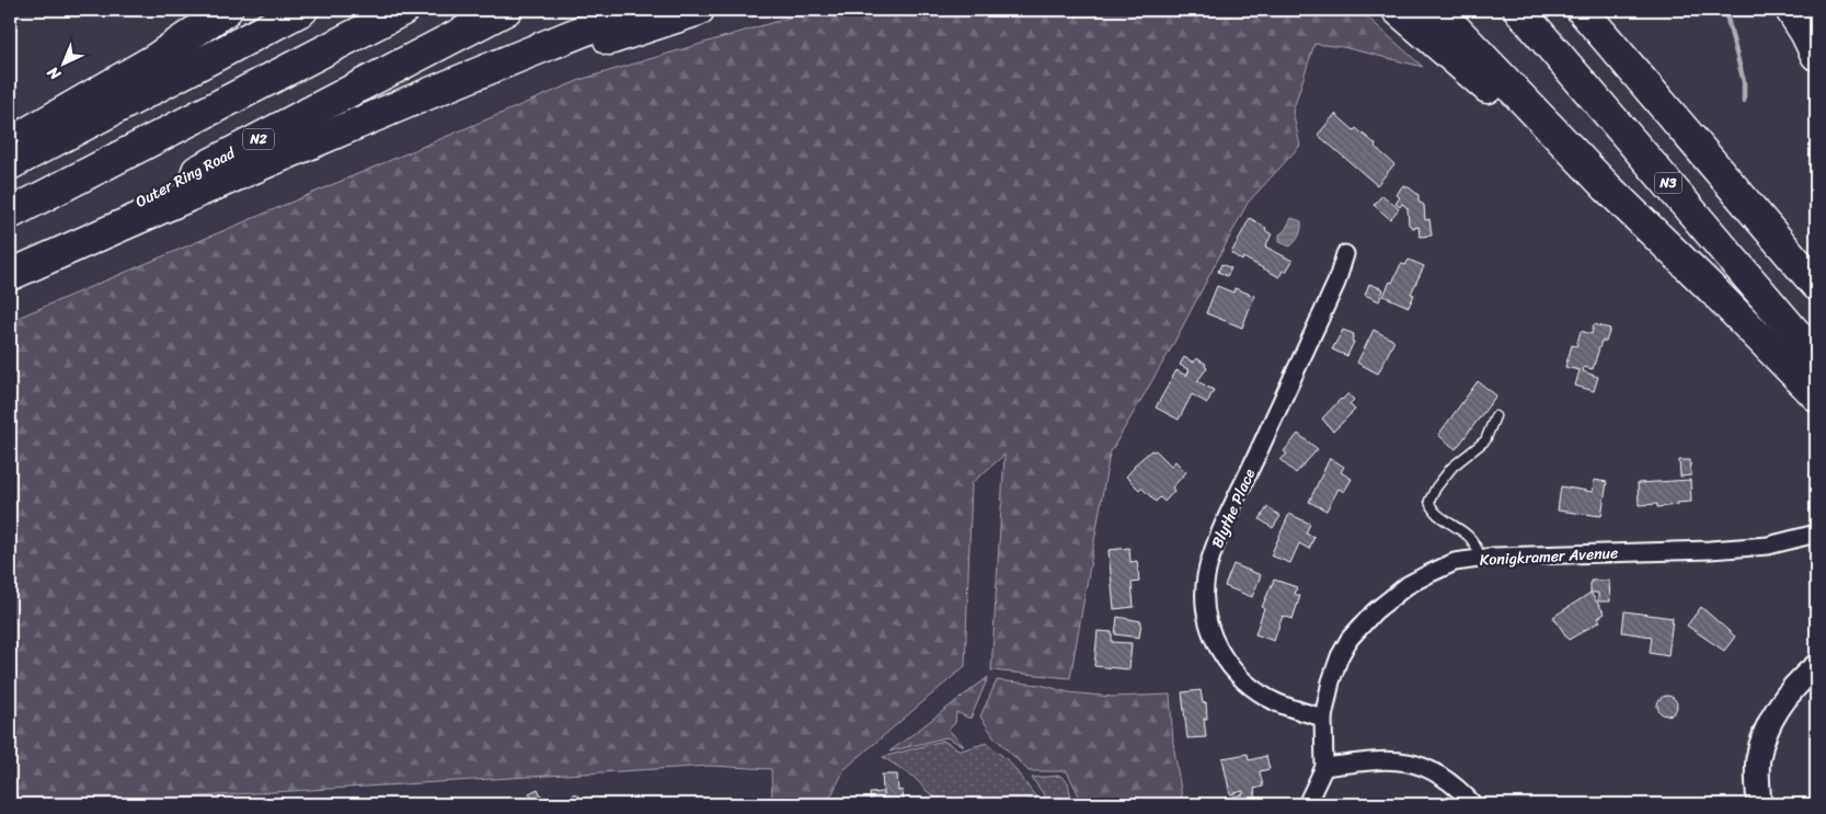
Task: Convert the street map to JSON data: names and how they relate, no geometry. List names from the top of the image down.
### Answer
{
  "streets": {
    "highway": ["N2", "Outer Ring Road", "N3"],
    "street": ["Blythe Place", "Konigkramer Avenue"]
  },
  "crossings": [
    ["Blythe Place", "Konigkramer Avenue"]
  ],
  "north": "bottom left"
}
